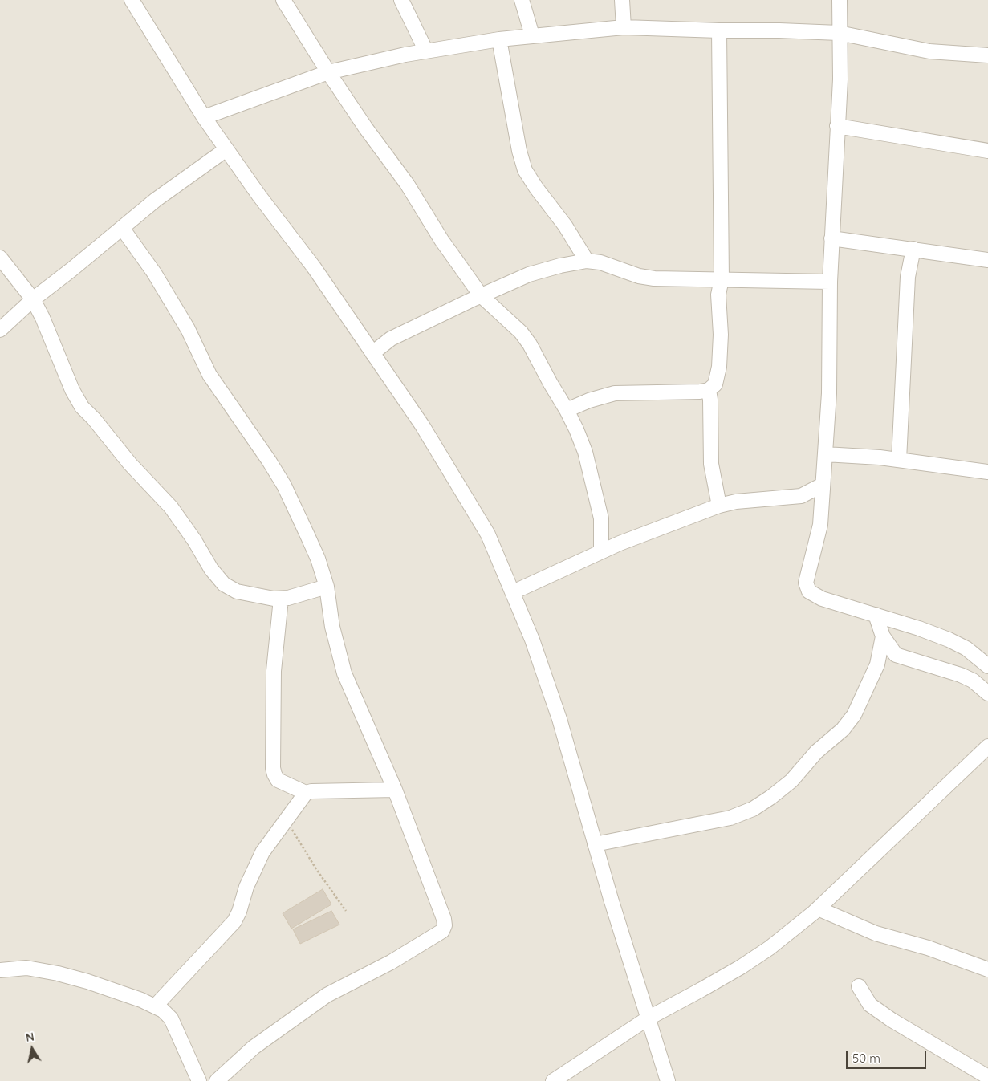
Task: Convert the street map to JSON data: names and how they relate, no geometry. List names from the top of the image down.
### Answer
{
  "scale_bar": "50 m",
  "north": "top"
}
